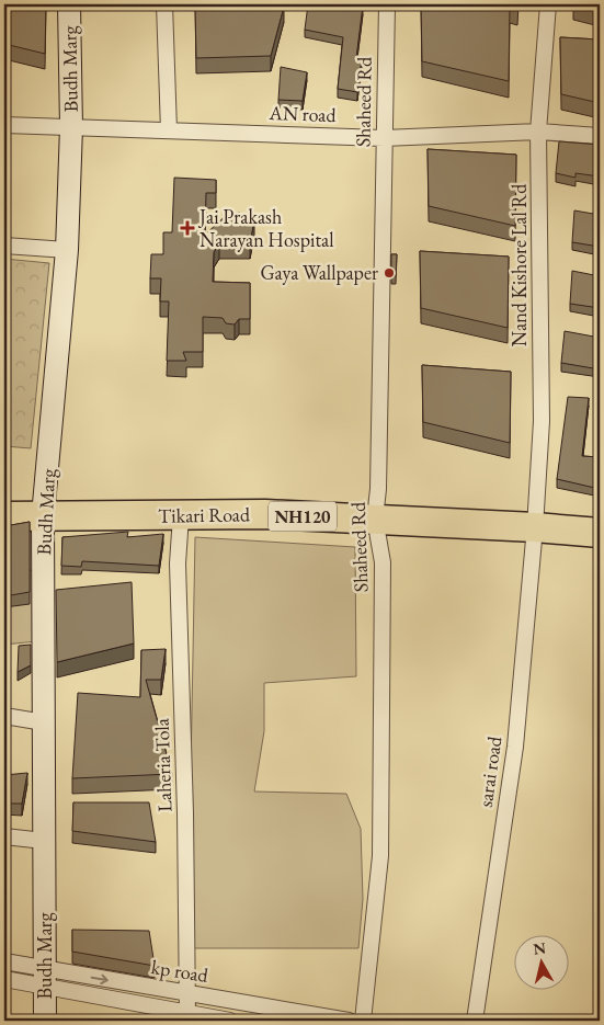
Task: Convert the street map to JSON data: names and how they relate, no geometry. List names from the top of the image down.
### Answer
{
  "streets": {
    "highway": ["Tikari Road", "NH120"],
    "street": [
      "Budh Marg",
      "Shaheed Rd",
      "AN road",
      "Nand Kishore Lal Rd",
      "Laheria Tola",
      "sarai road",
      "kp road"
    ]
  },
  "crossings": [
    ["Budh Marg", "AN road"],
    ["Budh Marg", "Tikari Road"],
    ["Budh Marg", "kp road"],
    ["Shaheed Rd", "AN road"],
    ["Shaheed Rd", "Tikari Road"],
    ["AN road", "Nand Kishore Lal Rd"],
    ["Nand Kishore Lal Rd", "Tikari Road"],
    ["Nand Kishore Lal Rd", "sarai road"],
    ["Tikari Road", "Laheria Tola"],
    ["Tikari Road", "sarai road"],
    ["Laheria Tola", "kp road"]
  ],
  "places": {
    "health": ["Jai Prakash Narayan Hospital"],
    "other": ["Gaya Wallpaper"]
  },
  "north": "top"
}
